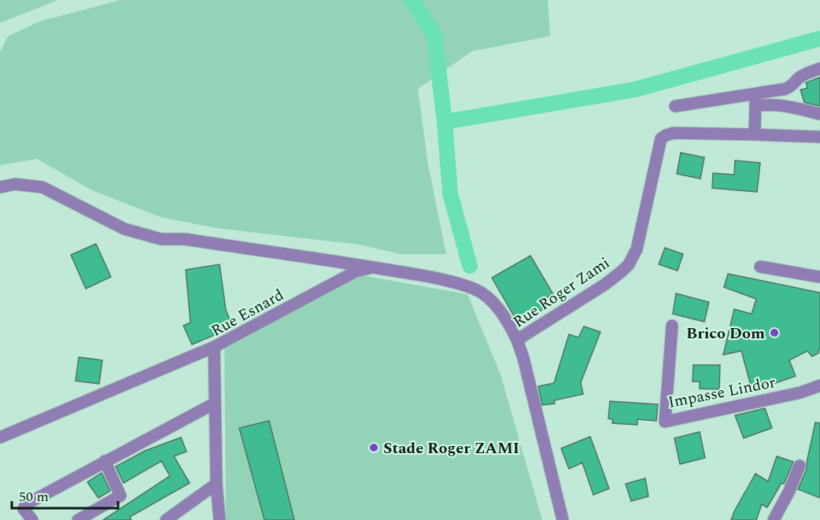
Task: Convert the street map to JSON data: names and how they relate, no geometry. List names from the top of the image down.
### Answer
{
  "streets": {
    "street": ["Rue Roger Zami", "Rue Esnard", "Impasse Lindor"]
  },
  "places": ["Brico Dom", "Stade Roger ZAMI"],
  "scale_bar": "50 m"
}
